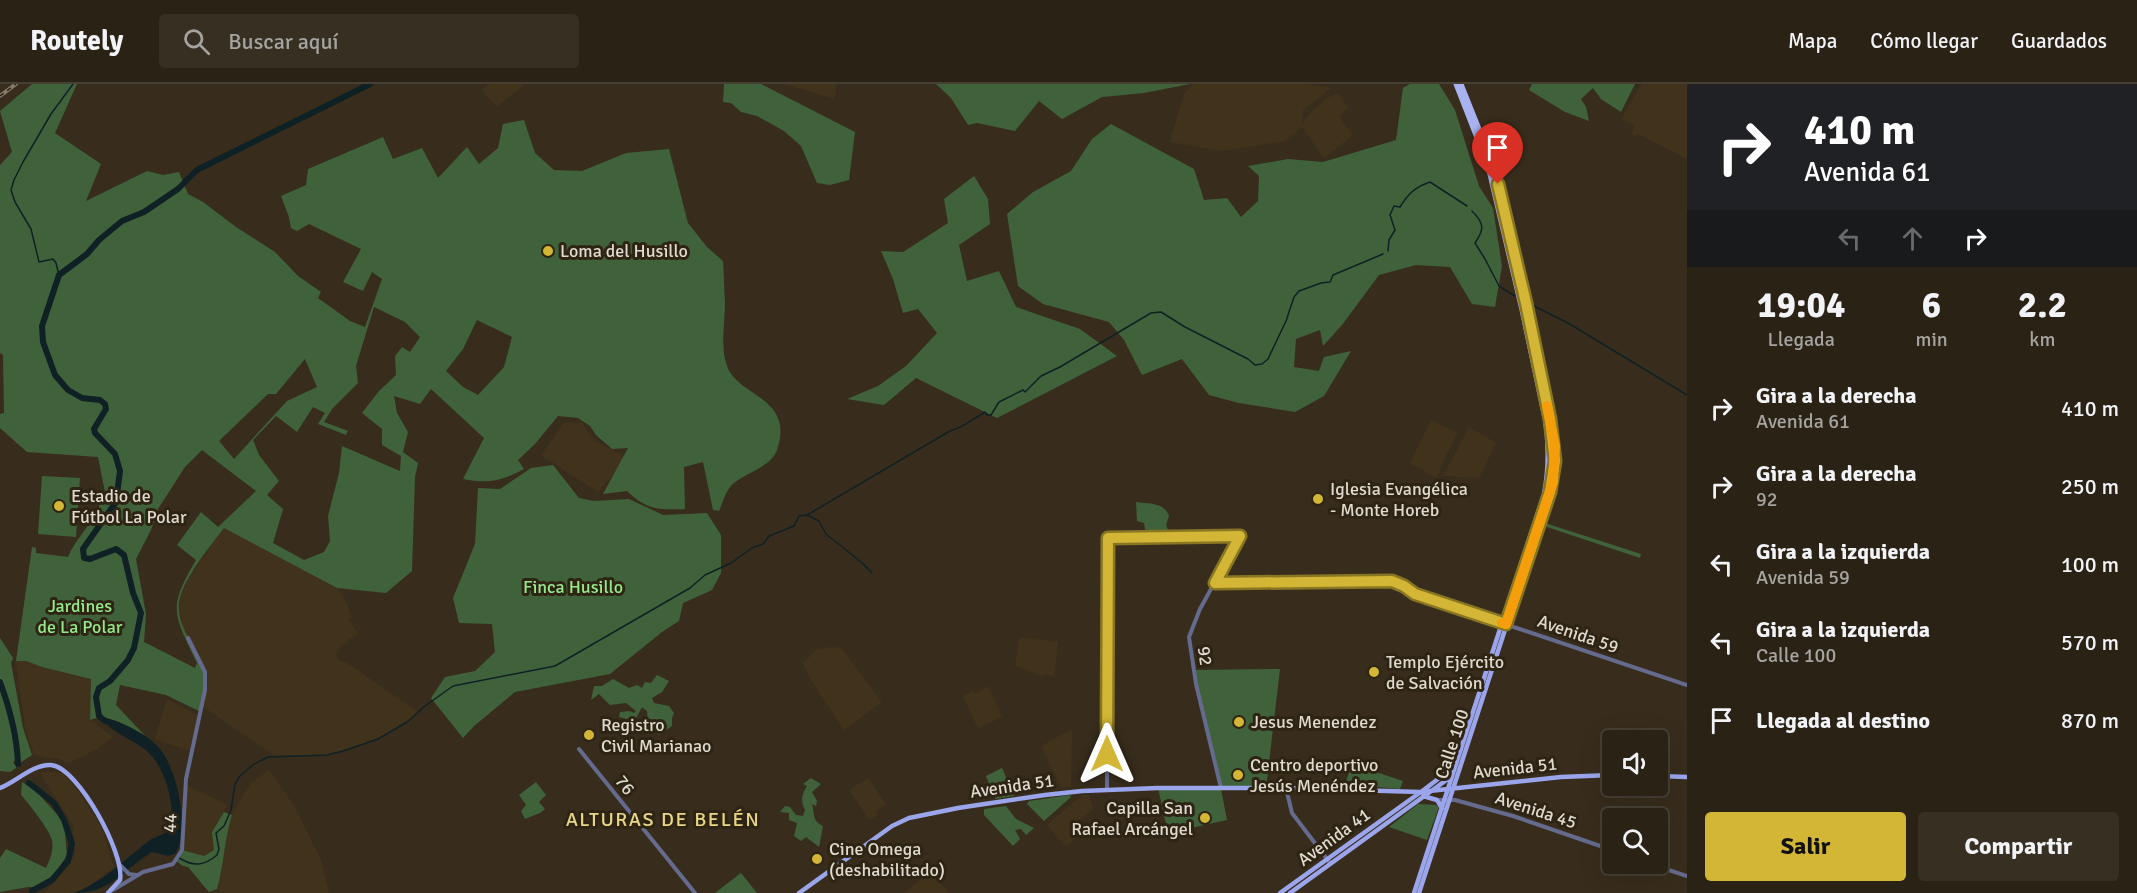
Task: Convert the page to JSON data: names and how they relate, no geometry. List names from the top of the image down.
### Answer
{
  "streets": {
    "highway": ["Calle 100"],
    "main road": ["Avenida 51", "Avenida 41"],
    "street": [
      "Avenida 59",
      "92",
      "76",
      "Avenida 45",
      "44"
    ]
  },
  "crossings": [
    ["Avenida 59", "92"],
    ["Avenida 59", "Calle 100"],
    ["92", "Avenida 51"],
    ["Calle 100", "Avenida 51"],
    ["Calle 100", "Avenida 45"],
    ["Calle 100", "Avenida 41"],
    ["Avenida 51", "Avenida 41"]
  ],
  "districts": ["ALTURAS DE BELÉN"],
  "parks": ["Finca Husillo", "Jardines de La Polar"],
  "places": [
    "Loma del Husillo",
    "Iglesia Evangélica - Monte Horeb",
    "Estadio de Fútbol La Polar",
    "Templo Ejército de Salvación",
    "Jesus Menendez",
    "Registro Civil Marianao",
    "Centro deportivo Jesús Menéndez",
    "Capilla San Rafael Arcángel",
    "Cine Omega (deshabilitado)"
  ],
  "page": {
    "header": "Routely",
    "search": "Buscar aquí",
    "nav": ["Mapa", "Cómo llegar", "Guardados"],
    "turn": ["410 m", "Avenida 61"],
    "eta": [
      "19:04",
      "Llegada",
      "6",
      "min",
      "2.2",
      "km"
    ],
    "list": [
      {
        "name": "Gira a la derecha",
        "note": "Avenida 61",
        "value": "410 m"
      },
      {
        "name": "Gira a la derecha",
        "note": "92",
        "value": "250 m"
      },
      {
        "name": "Gira a la izquierda",
        "note": "Avenida 59",
        "value": "100 m"
      },
      {
        "name": "Gira a la izquierda",
        "note": "Calle 100",
        "value": "570 m"
      },
      {
        "name": "Llegada al destino",
        "value": "870 m"
      }
    ],
    "buttons": ["Salir", "Compartir"]
  }
}
